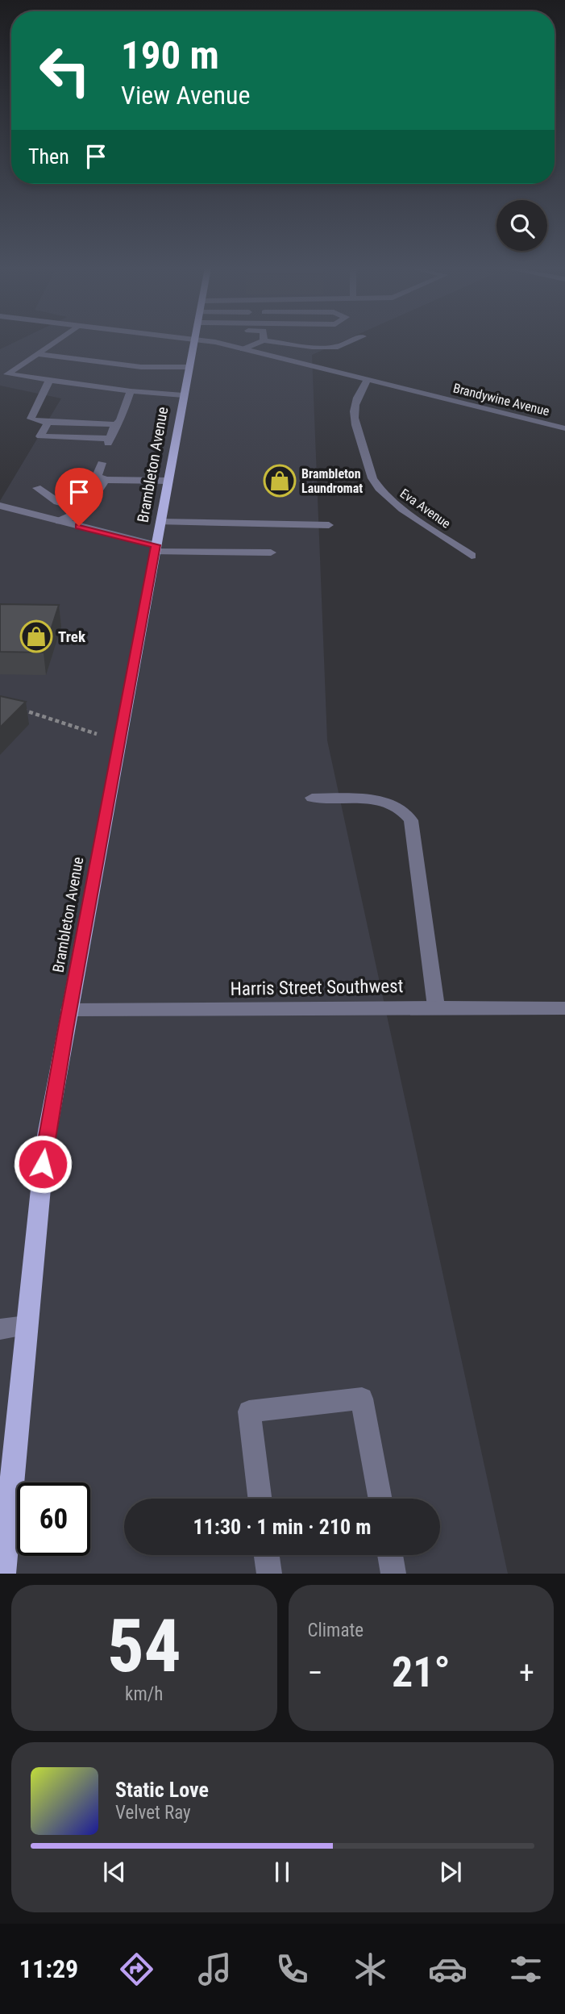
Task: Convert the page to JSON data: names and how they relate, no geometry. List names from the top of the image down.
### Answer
{
  "streets": {
    "main road": ["Brambleton Avenue"],
    "street": ["Brandywine Avenue", "Eva Avenue", "Harris Street Southwest"]
  },
  "crossings": [
    ["Brandywine Avenue", "Eva Avenue"],
    ["Brambleton Avenue", "Harris Street Southwest"]
  ],
  "places": {
    "shop": ["Brambleton Laundromat", "Trek"]
  },
  "page": {
    "turn": ["190 m", "View Avenue"],
    "then": "Then",
    "limit": "60",
    "trip": "11:30 · 1 min · 210 m",
    "tile": [
      ["54", "km/h"],
      "Climate"
    ],
    "heat": ["−", "21°", "+"],
    "song": ["Static Love", "Velvet Ray"],
    "tabs": "11:29"
  }
}
